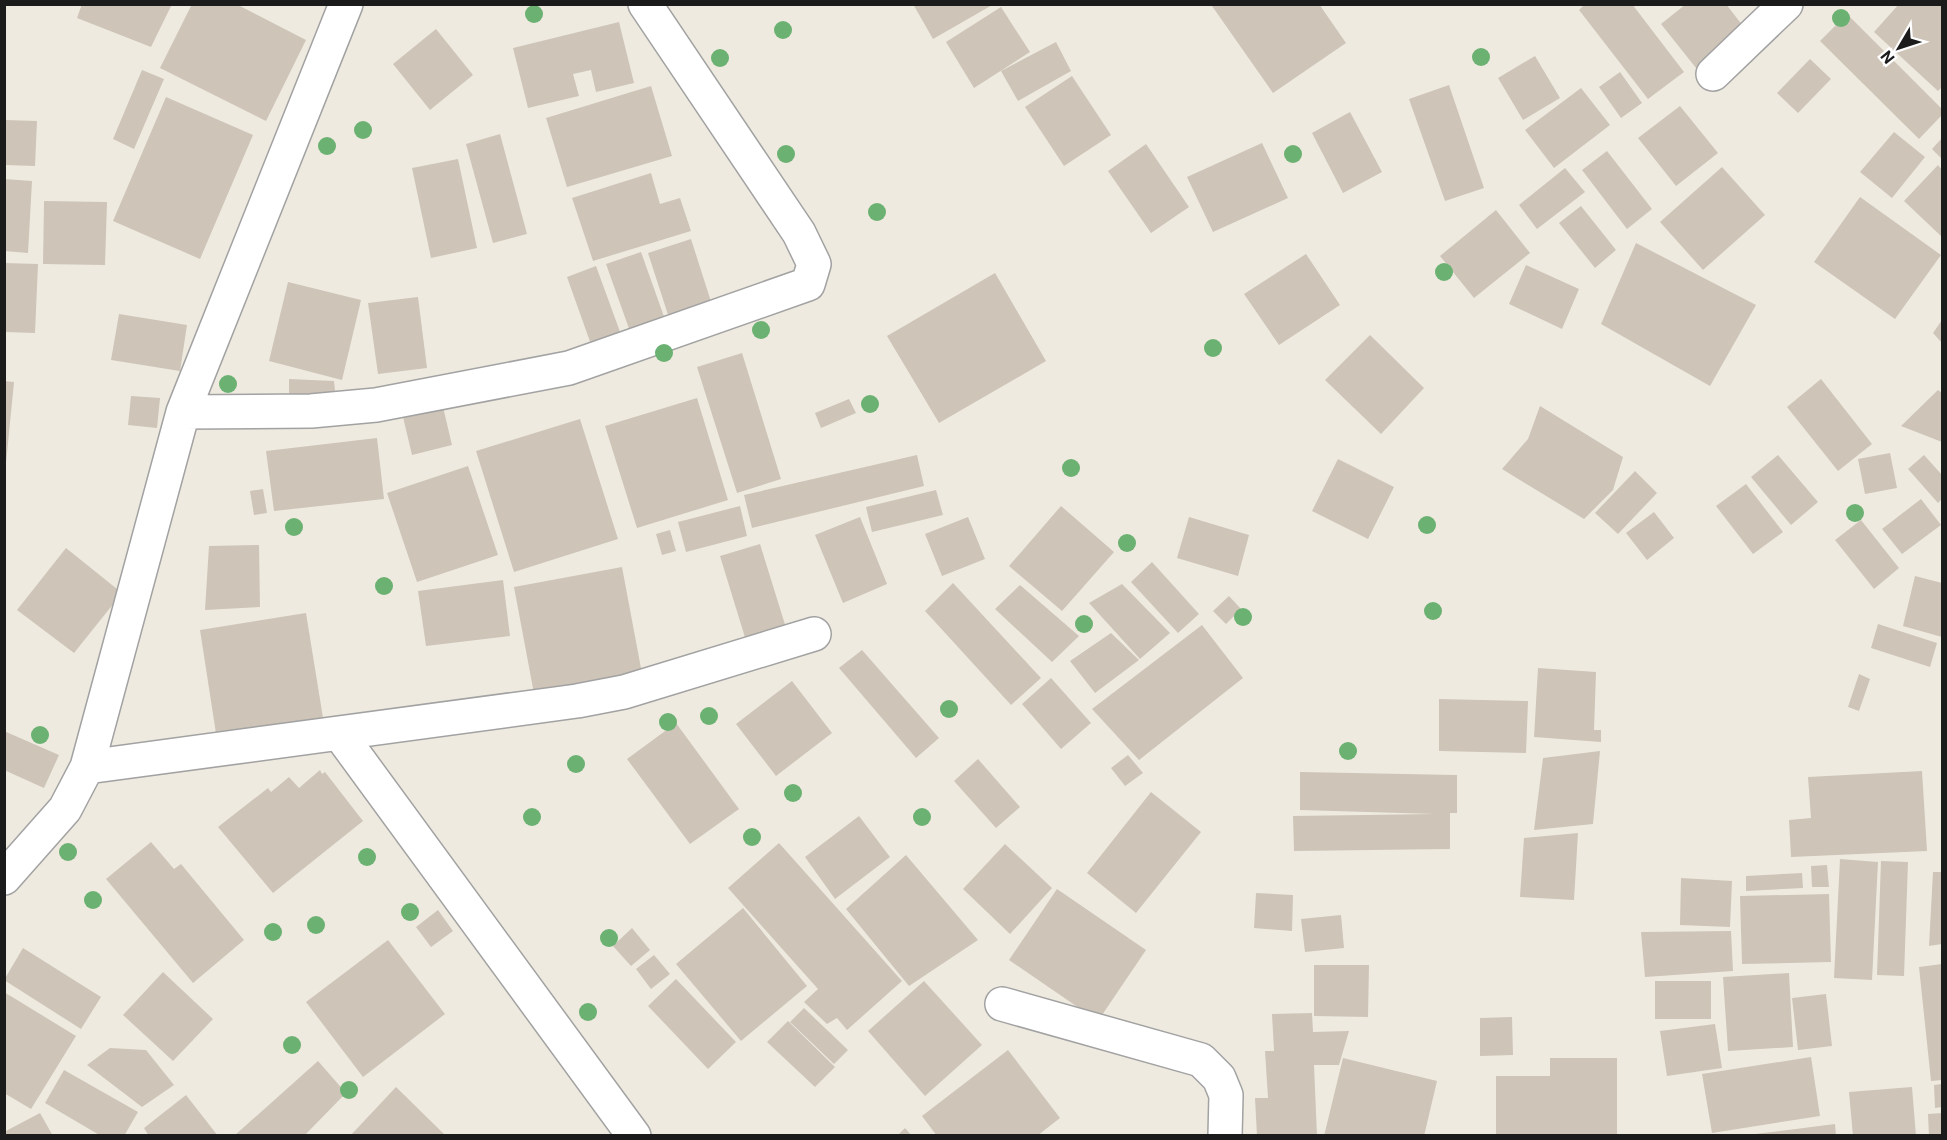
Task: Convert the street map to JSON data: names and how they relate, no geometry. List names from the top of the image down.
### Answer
{
  "north": "bottom left"
}
